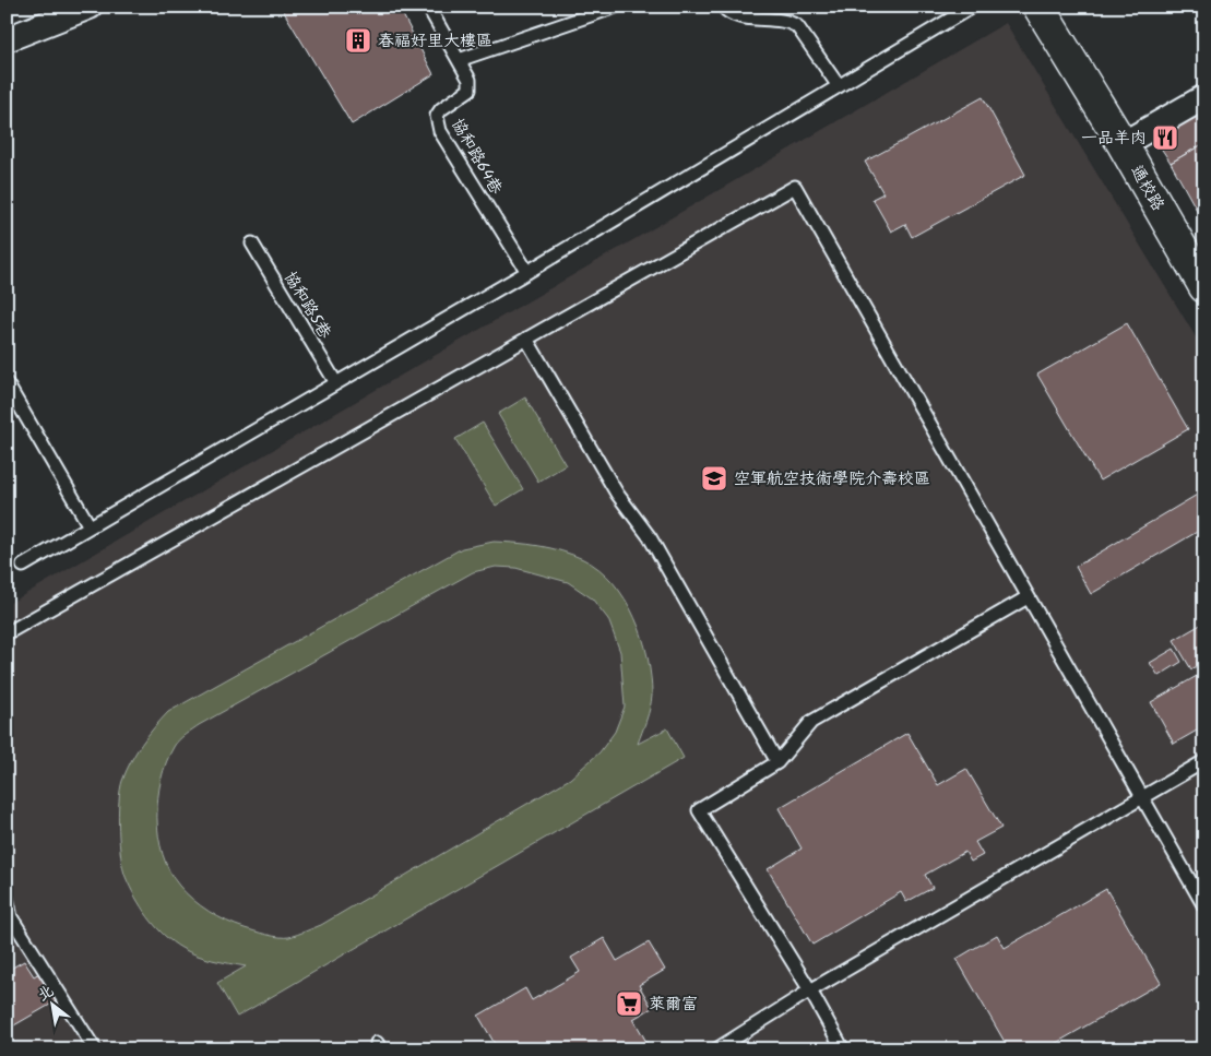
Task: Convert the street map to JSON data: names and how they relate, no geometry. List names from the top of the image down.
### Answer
{
  "streets": {
    "street": ["通校路"],
    "lane": ["協和路64巷", "協和路5巷"]
  },
  "places": {
    "building": ["春福好里大樓區"],
    "restaurant": ["一品羊肉"],
    "school or university": ["空軍航空技術學院介壽校區"],
    "supermarket": ["萊爾富"]
  },
  "north": "top left"
}
